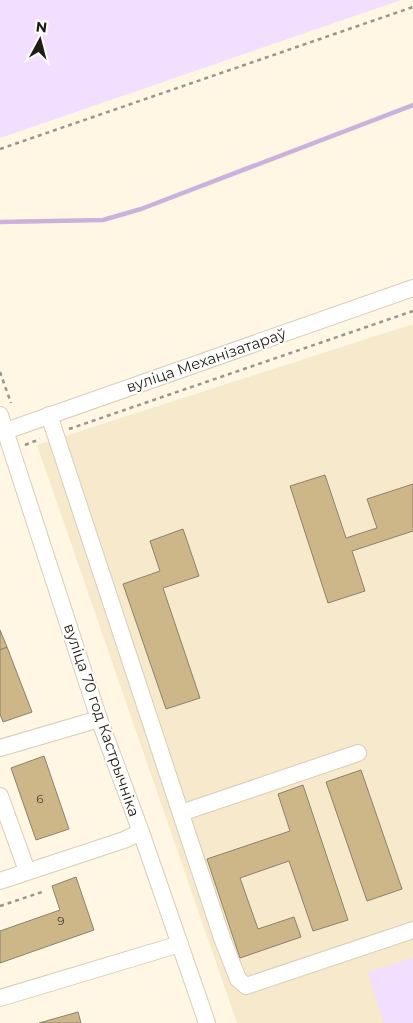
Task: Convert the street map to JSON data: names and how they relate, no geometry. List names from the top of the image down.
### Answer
{
  "streets": {
    "street": ["вуліца Механізатараў", "вуліца 70 год Кастрычніка"]
  },
  "crossings": [
    ["вуліца Механізатараў", "вуліца 70 год Кастрычніка"]
  ],
  "house_numbers": ["6", "9"],
  "north": "top"
}
